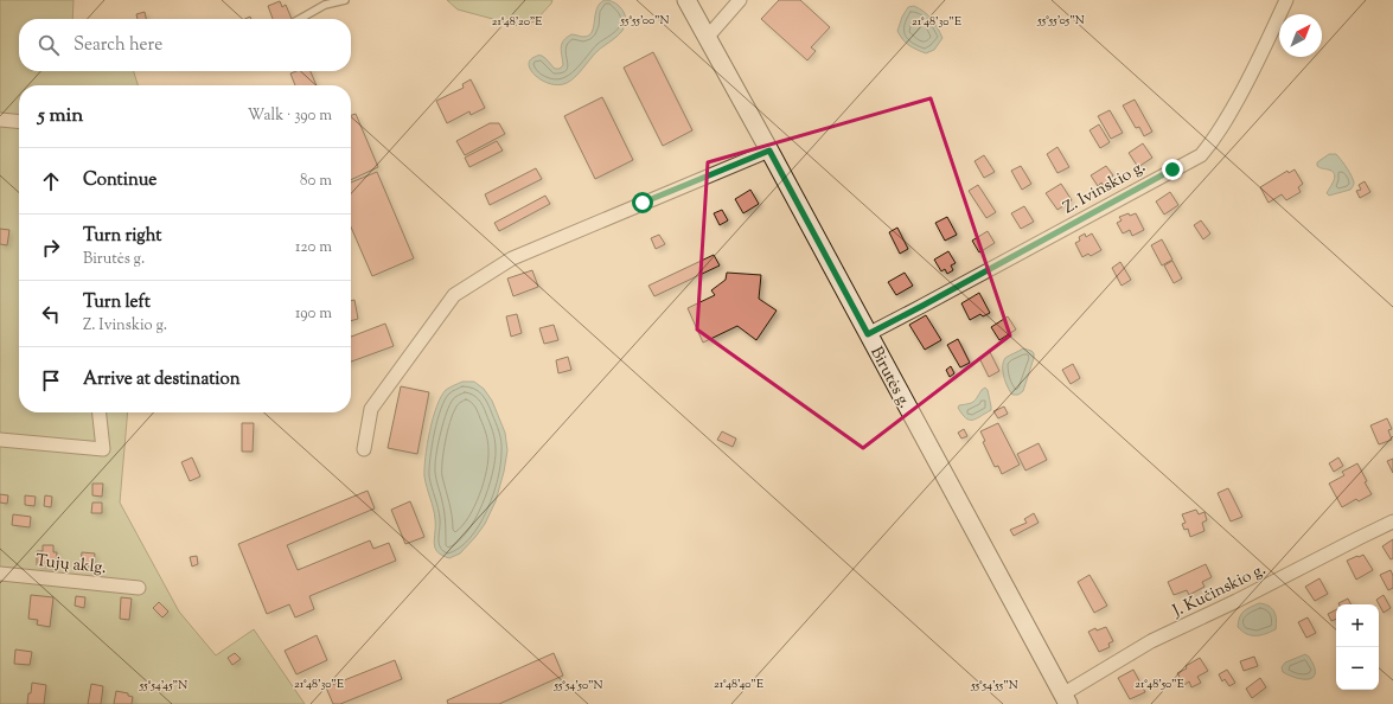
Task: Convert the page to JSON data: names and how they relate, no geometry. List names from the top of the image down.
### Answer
{
  "streets": {
    "main road": ["Birutės g."],
    "street": ["Z. Ivinskio g.", "Tujų aklg.", "J. Kučinskio g."]
  },
  "crossings": [
    ["Z. Ivinskio g.", "Birutės g."],
    ["Birutės g.", "J. Kučinskio g."]
  ],
  "north": "top right",
  "page": {
    "search": "Search here",
    "heading": ["5 min", "Walk · 390 m"],
    "list": [
      ["Continue", "80 m"],
      ["Turn right", "Birutės g.", "120 m"],
      ["Turn left", "Z. Ivinskio g.", "190 m"],
      "Arrive at destination"
    ],
    "map_buttons": ["+", "−"]
  },
  "coordinates": [
    "55°55'00\"N",
    "55°55'05\"N",
    "21°48'20\"E",
    "21°48'30\"E",
    "21°48'40\"E",
    "21°48'50\"E",
    "55°54'45\"N",
    "55°54'50\"N",
    "55°54'55\"N"
  ]
}
